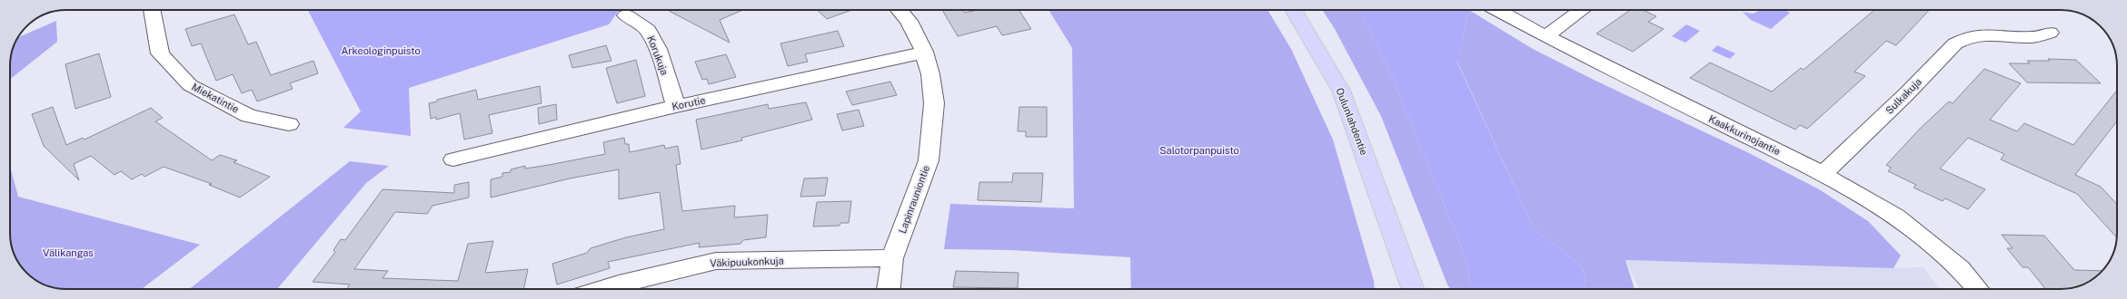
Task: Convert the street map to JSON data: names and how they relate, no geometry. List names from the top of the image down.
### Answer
{
  "streets": {
    "main road": ["Oulunlahdentie"],
    "street": [
      "Korukuja",
      "Sulkakuja",
      "Miekatintie",
      "Korutie",
      "Kaakkurinojantie",
      "Lapinrauniontie",
      "Väkipuukonkuja"
    ]
  },
  "crossings": [
    ["Korukuja", "Korutie"],
    ["Sulkakuja", "Kaakkurinojantie"],
    ["Korutie", "Lapinrauniontie"],
    ["Lapinrauniontie", "Väkipuukonkuja"]
  ],
  "parks": ["Arkeologinpuisto", "Salotorpanpuisto", "Välikangas"]
}
